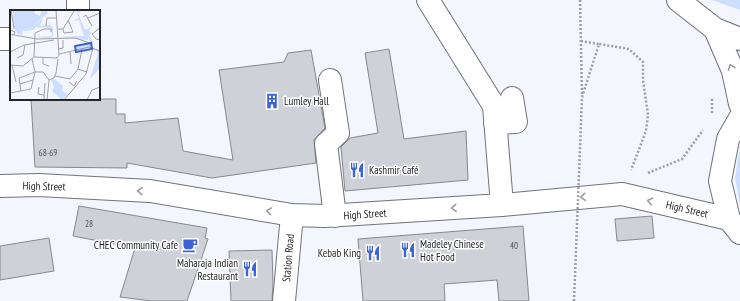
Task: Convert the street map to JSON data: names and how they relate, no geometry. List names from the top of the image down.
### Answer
{
  "streets": {
    "street": ["High Street", "Station Road"]
  },
  "crossings": [
    ["High Street", "Station Road"]
  ],
  "one_way": ["High Street"],
  "places": {
    "building": ["Lumley Hall"],
    "restaurant": [
      "Kashmir Café",
      "Madeley Chinese Hot Food",
      "Kebab King",
      "Maharaja Indian Restaurant"
    ],
    "cafe": ["CHEC Community Cafe"]
  },
  "house_numbers": ["68-69", "28", "40"]
}
